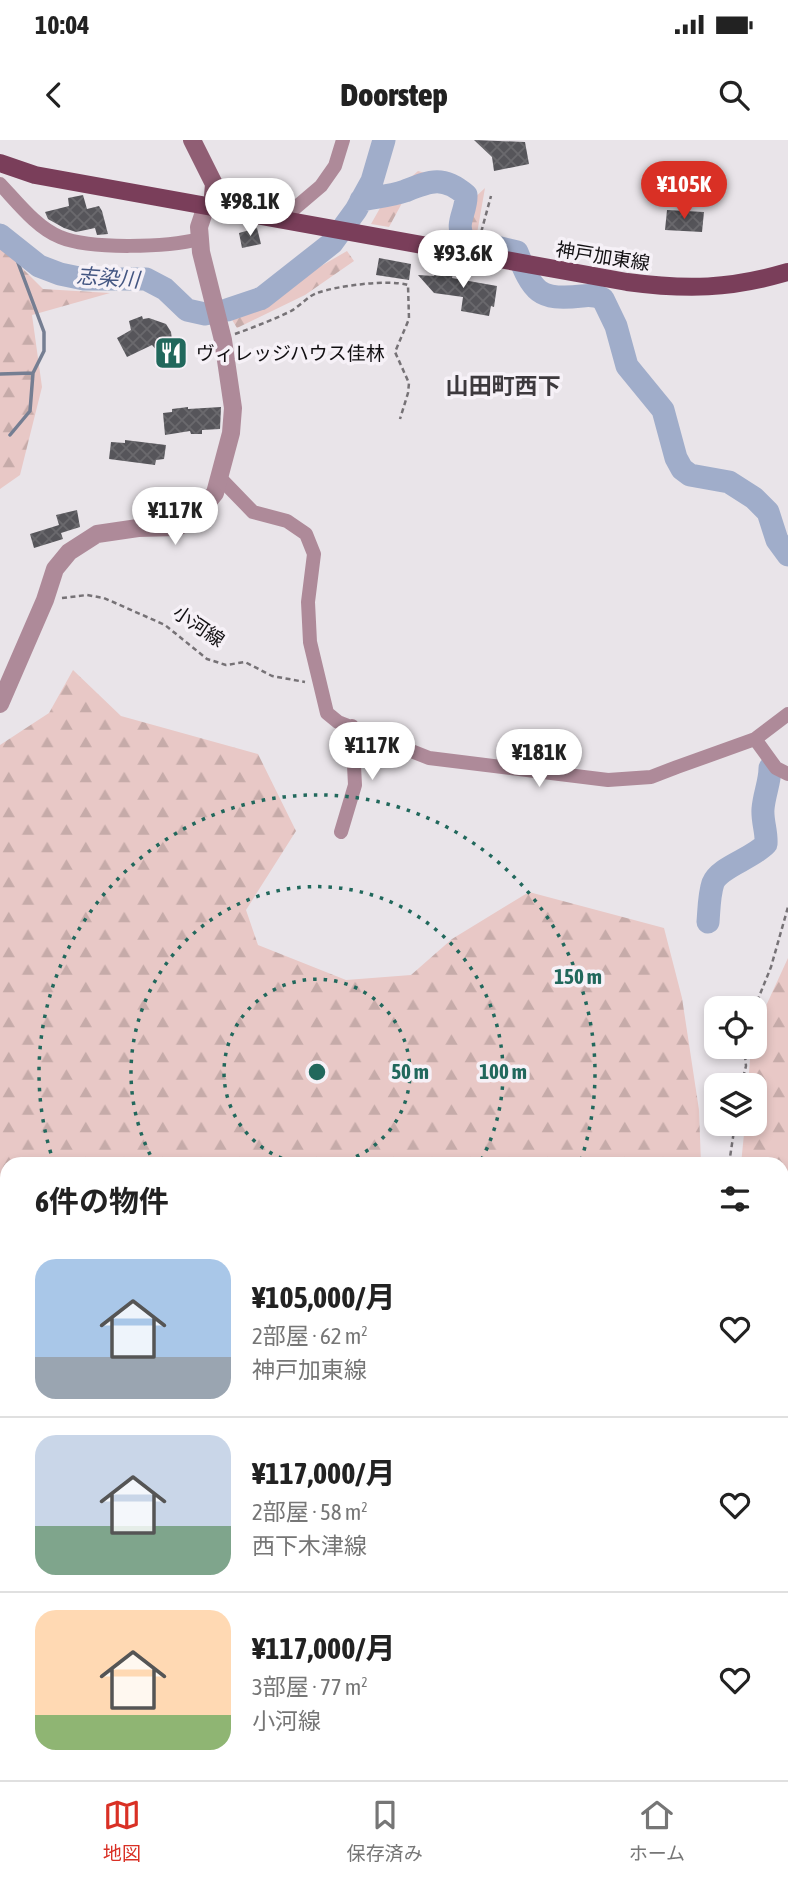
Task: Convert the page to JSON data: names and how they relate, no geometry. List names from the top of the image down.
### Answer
{
  "streets": {
    "main road": ["神戸加東線"],
    "path": ["小河線"]
  },
  "districts": ["山田町西下"],
  "water": ["志染川"],
  "places": {
    "restaurant": ["ヴィレッジハウス佳林"]
  },
  "page": {
    "status": "10:04",
    "header": "Doorstep",
    "price": [
      "¥105K",
      "¥98.1K",
      "¥93.6K",
      "¥117K",
      "¥117K",
      "¥181K"
    ],
    "heading": "6件の物件",
    "list": [
      {
        "name": "¥105,000/月",
        "note": "2部屋 · 62 m² · 神戸加東線"
      },
      {
        "name": "¥117,000/月",
        "note": "2部屋 · 58 m² · 西下木津線"
      },
      {
        "name": "¥117,000/月",
        "note": "3部屋 · 77 m² · 小河線"
      }
    ],
    "tabs": ["地図", "保存済み", "ホーム"]
  },
  "rings": ["150 m", "50 m", "100 m"]
}
